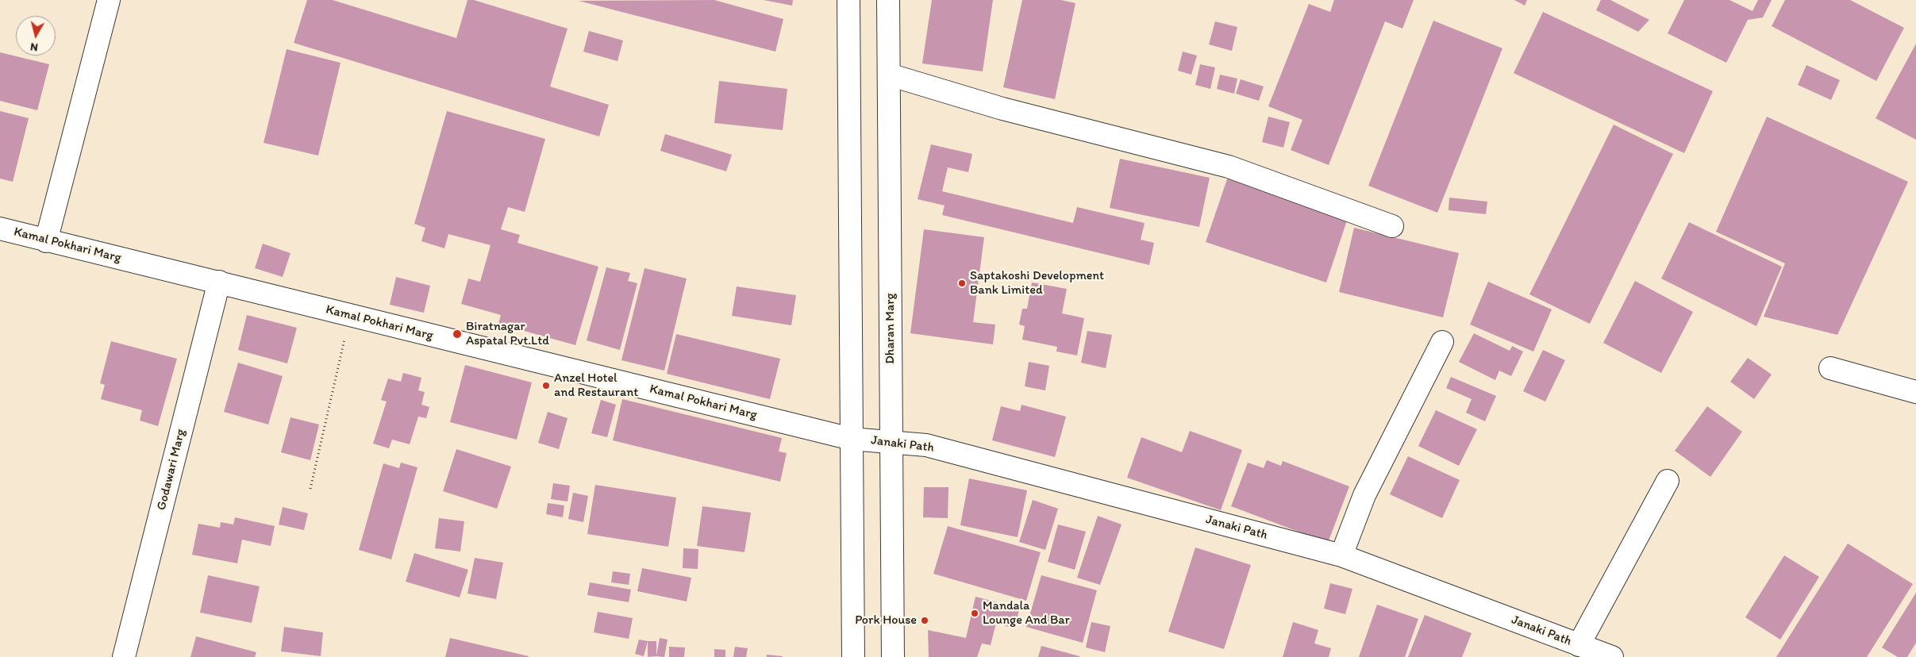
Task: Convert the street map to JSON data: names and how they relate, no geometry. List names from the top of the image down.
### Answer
{
  "streets": {
    "street": [
      "Kamal Pokhari Marg",
      "Dharan Marg",
      "Janaki Path",
      "Godawari Marg"
    ]
  },
  "crossings": [
    ["Kamal Pokhari Marg", "Janaki Path"],
    ["Kamal Pokhari Marg", "Godawari Marg"],
    ["Dharan Marg", "Janaki Path"]
  ],
  "places": [
    "Saptakoshi Development Bank Limited",
    "Biratnagar Aspatal Pvt.Ltd",
    "Anzel Hotel and Restaurant",
    "Mandala Lounge And Bar",
    "Pork House"
  ],
  "north": "bottom"
}
